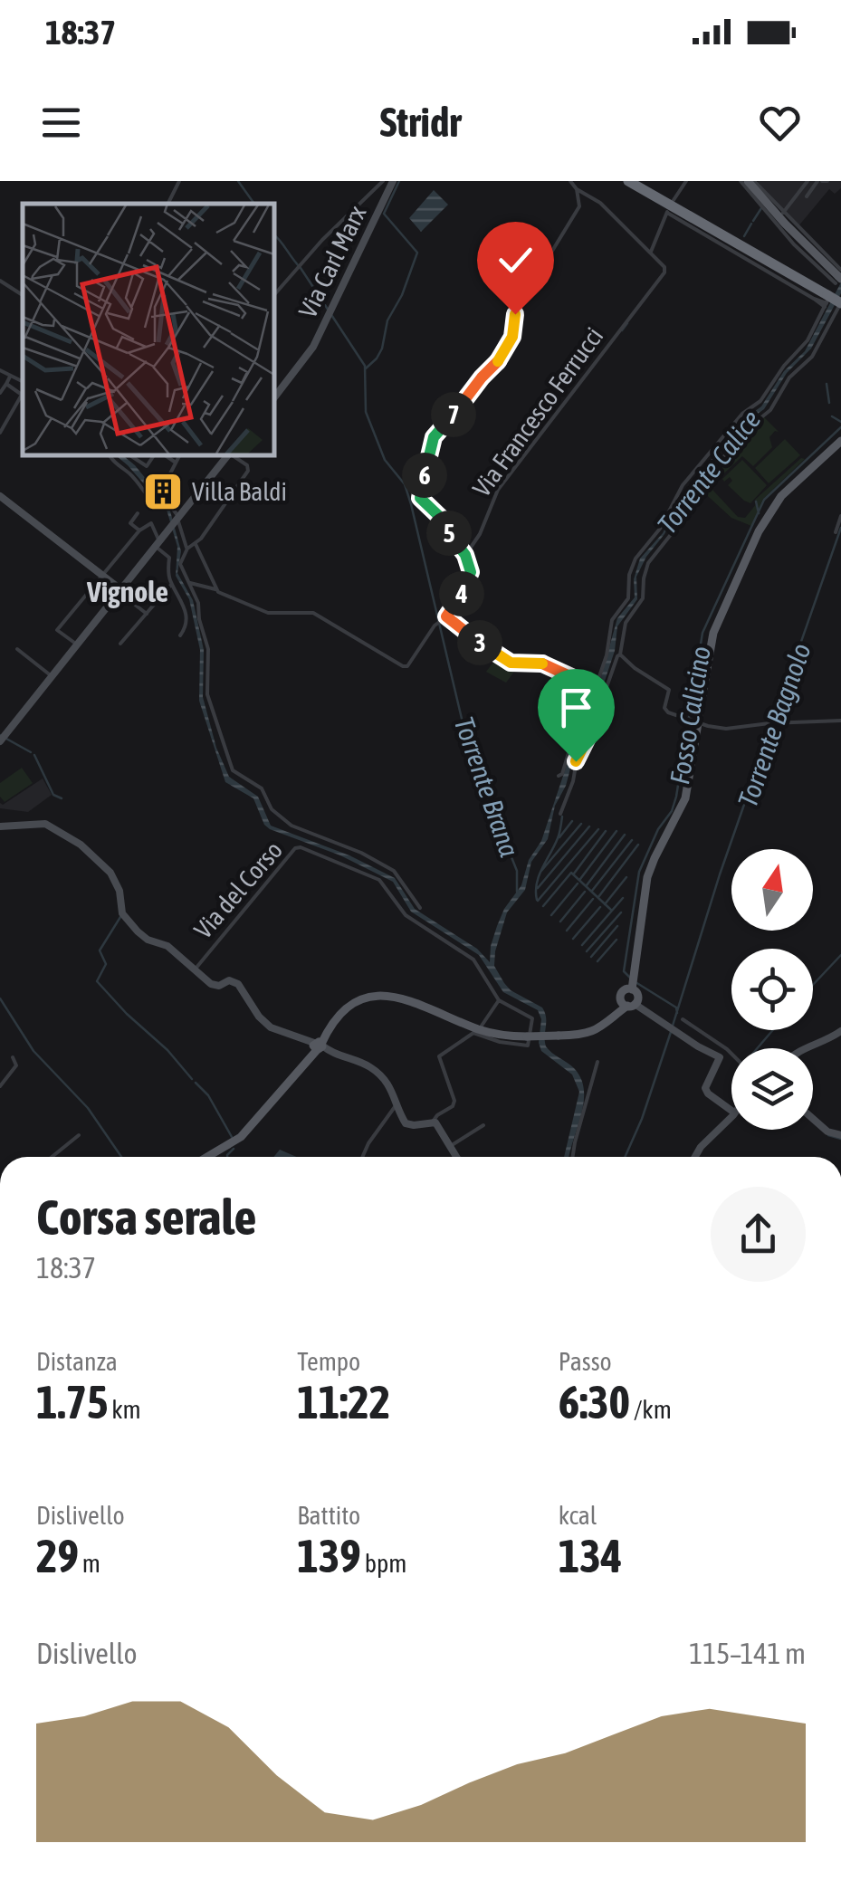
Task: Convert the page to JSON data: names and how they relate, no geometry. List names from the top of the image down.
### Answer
{
  "streets": {
    "street": ["Via Carl Marx", "Via Francesco Ferrucci", "Via del Corso"]
  },
  "districts": ["Vignole"],
  "water": [
    "Torrente Calice",
    "Fosso Calicino",
    "Torrente Bagnolo",
    "Torrente Brana"
  ],
  "places": {
    "building": ["Villa Baldi"]
  },
  "north": "top",
  "page": {
    "status": "18:37",
    "header": "Stridr",
    "pins": [
      "7",
      "6",
      "5",
      "4",
      "3"
    ],
    "heading": ["Corsa serale", "18:37"],
    "stats": [
      ["Distanza", "1.75 km"],
      ["Tempo", "11:22"],
      ["Passo", "6:30 /km"],
      ["Dislivello", "29 m"],
      ["Battito", "139 bpm"],
      ["kcal", "134"]
    ],
    "chart": ["Dislivello", "115–141 m"]
  }
}
